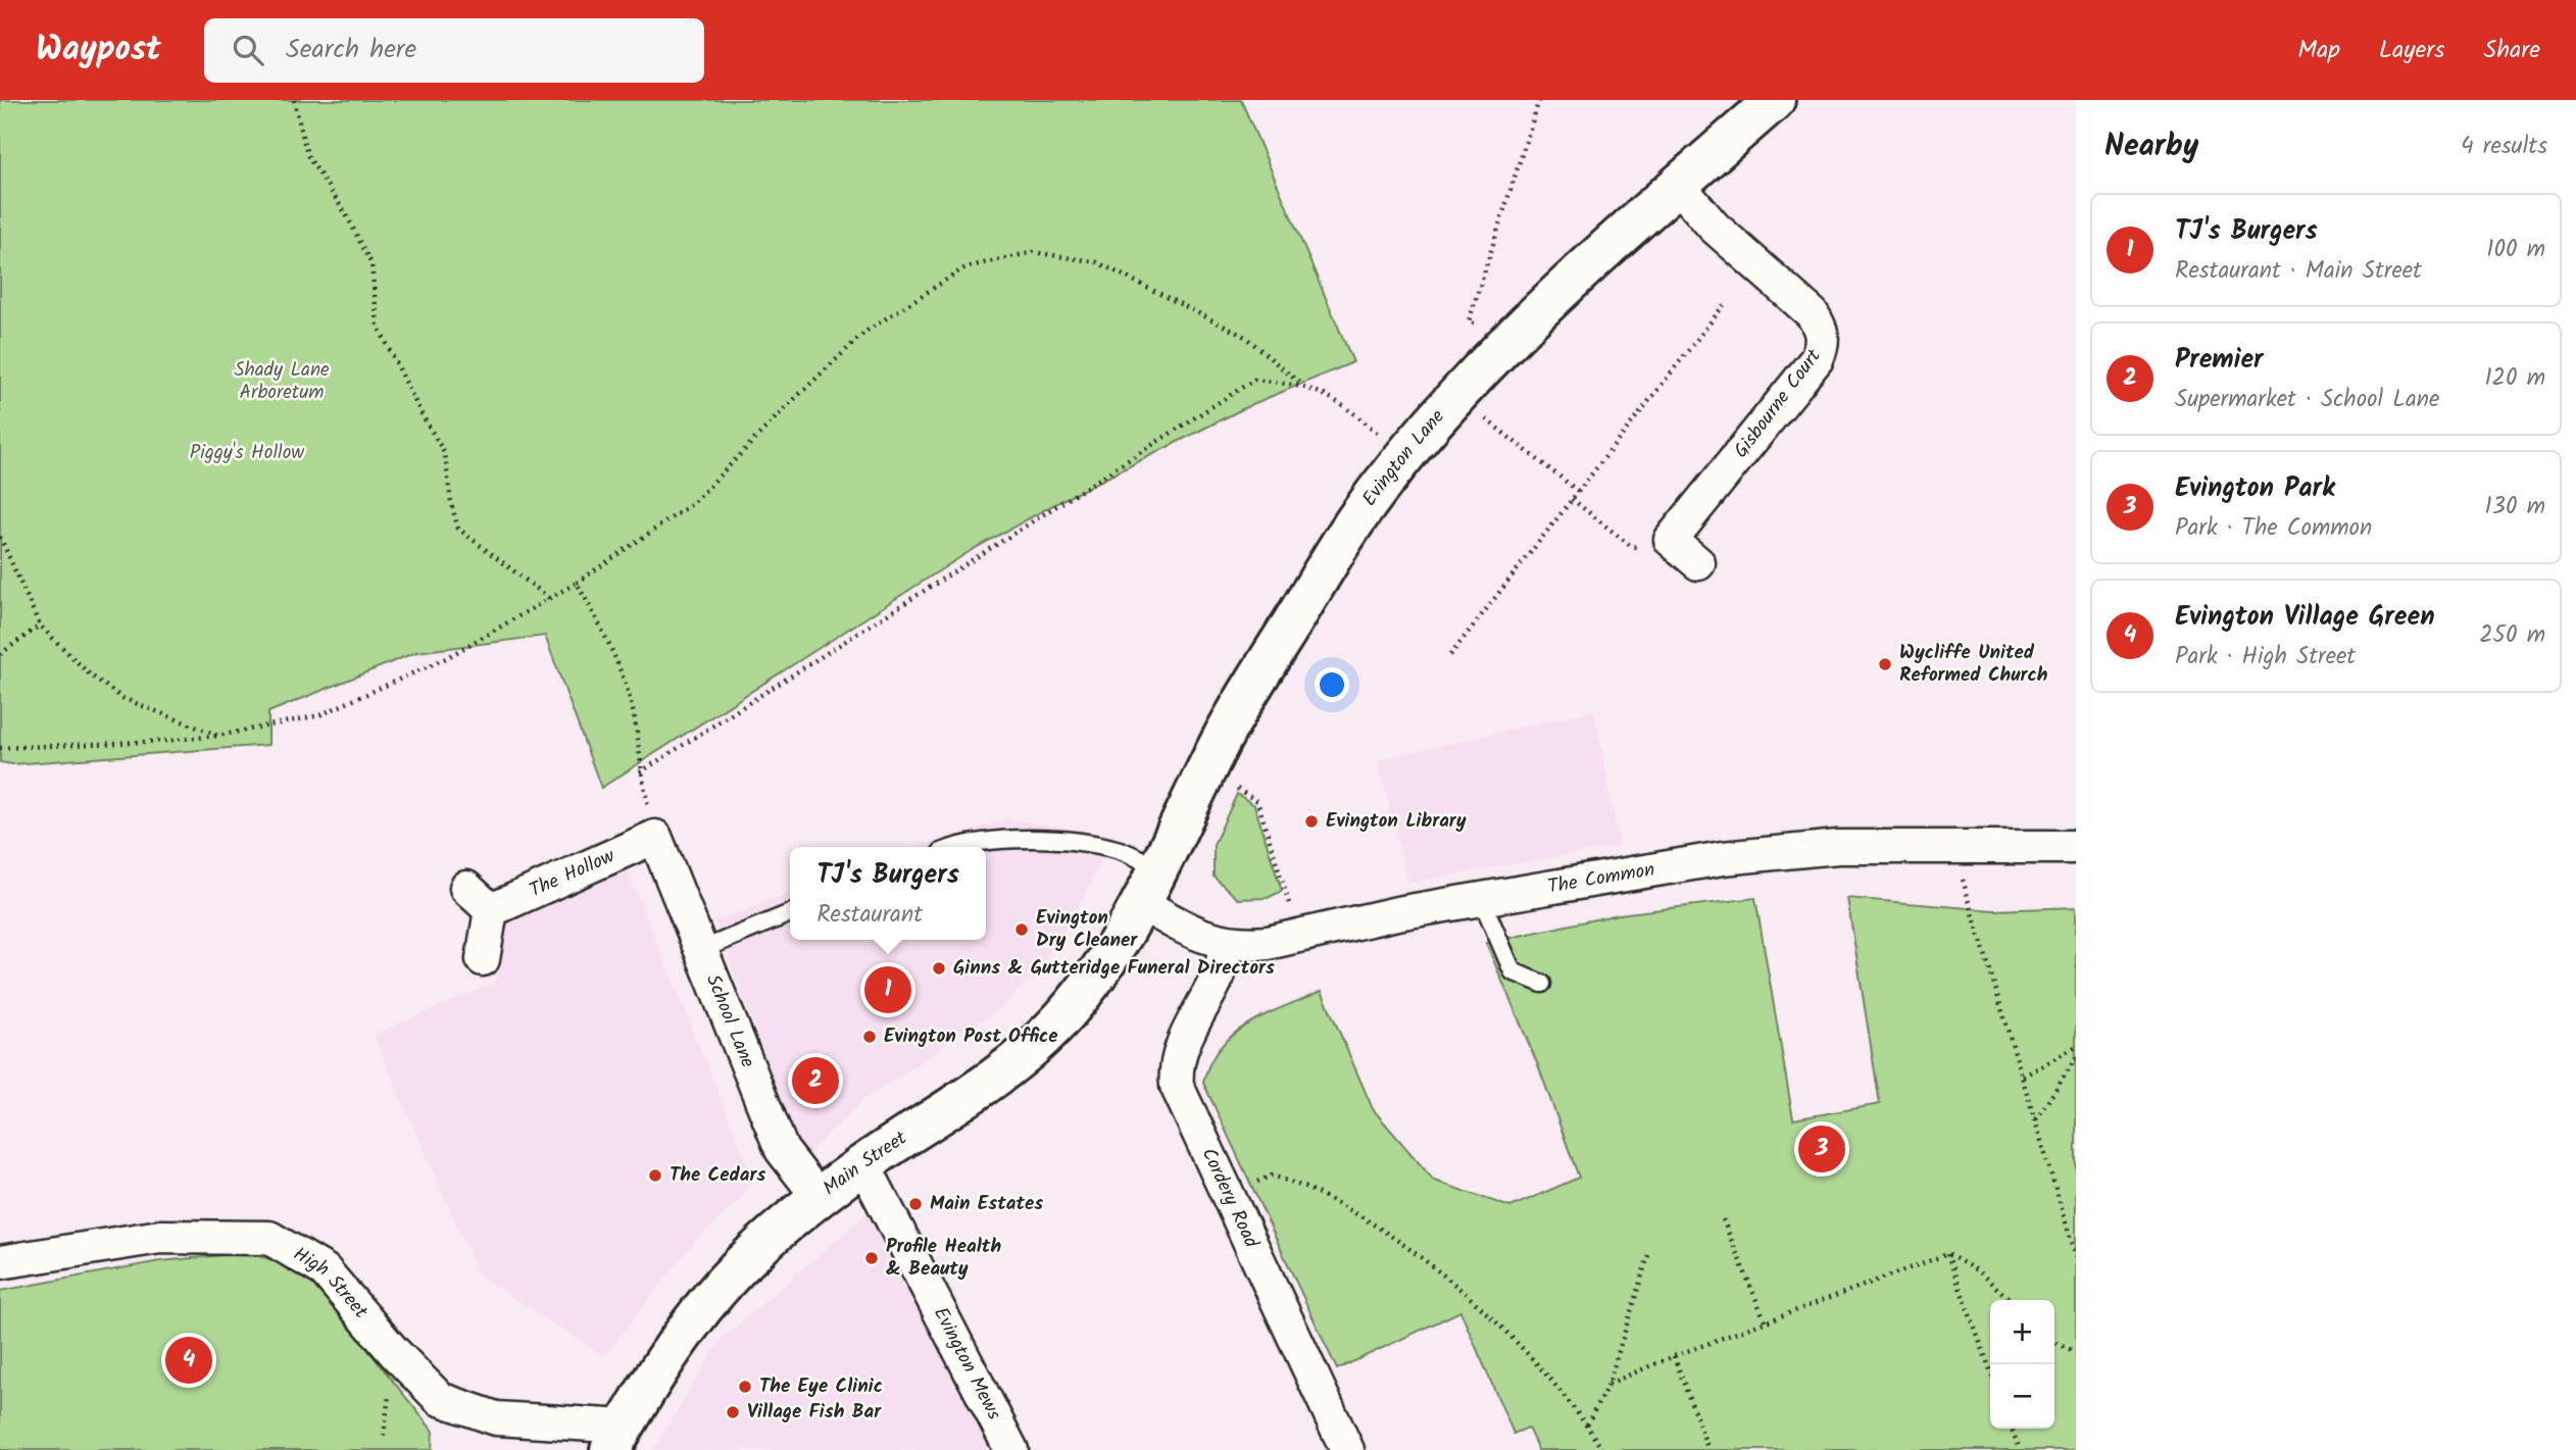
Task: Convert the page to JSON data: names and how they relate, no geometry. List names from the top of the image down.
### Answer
{
  "streets": {
    "main road": ["Evington Lane", "Main Street"],
    "street": [
      "Gisbourne Court",
      "The Hollow",
      "The Common",
      "School Lane",
      "Cordery Road",
      "High Street",
      "Evington Mews"
    ]
  },
  "crossings": [
    ["Gisbourne Court", "Evington Lane"],
    ["Evington Lane", "The Common"],
    ["Evington Lane", "Main Street"],
    ["The Hollow", "School Lane"],
    ["The Common", "Main Street"],
    ["The Common", "Cordery Road"],
    ["School Lane", "Main Street"],
    ["Main Street", "High Street"],
    ["Main Street", "Evington Mews"]
  ],
  "parks": ["Shady Lane Arboretum", "Piggy's Hollow"],
  "places": [
    "Wycliffe United Reformed Church",
    "Evington Library",
    "Evington Dry Cleaner",
    "Ginns & Gutteridge Funeral Directors",
    "Evington Post Office",
    "The Cedars",
    "Main Estates",
    "Profile Health & Beauty",
    "The Eye Clinic",
    "Village Fish Bar"
  ],
  "page": {
    "header": "Waypost",
    "search": "Search here",
    "nav": ["Map", "Layers", "Share"],
    "heading": ["Nearby", "4 results"],
    "list": [
      {
        "mark": "1",
        "name": "TJ's Burgers",
        "note": "Restaurant · Main Street",
        "value": "100 m"
      },
      {
        "mark": "2",
        "name": "Premier",
        "note": "Supermarket · School Lane",
        "value": "120 m"
      },
      {
        "mark": "3",
        "name": "Evington Park",
        "note": "Park · The Common",
        "value": "130 m"
      },
      {
        "mark": "4",
        "name": "Evington Village Green",
        "note": "Park · High Street",
        "value": "250 m"
      }
    ],
    "popup": ["TJ's Burgers", "Restaurant"],
    "pins": [
      "1",
      "2",
      "3",
      "4"
    ],
    "map_buttons": ["+", "−"]
  }
}
